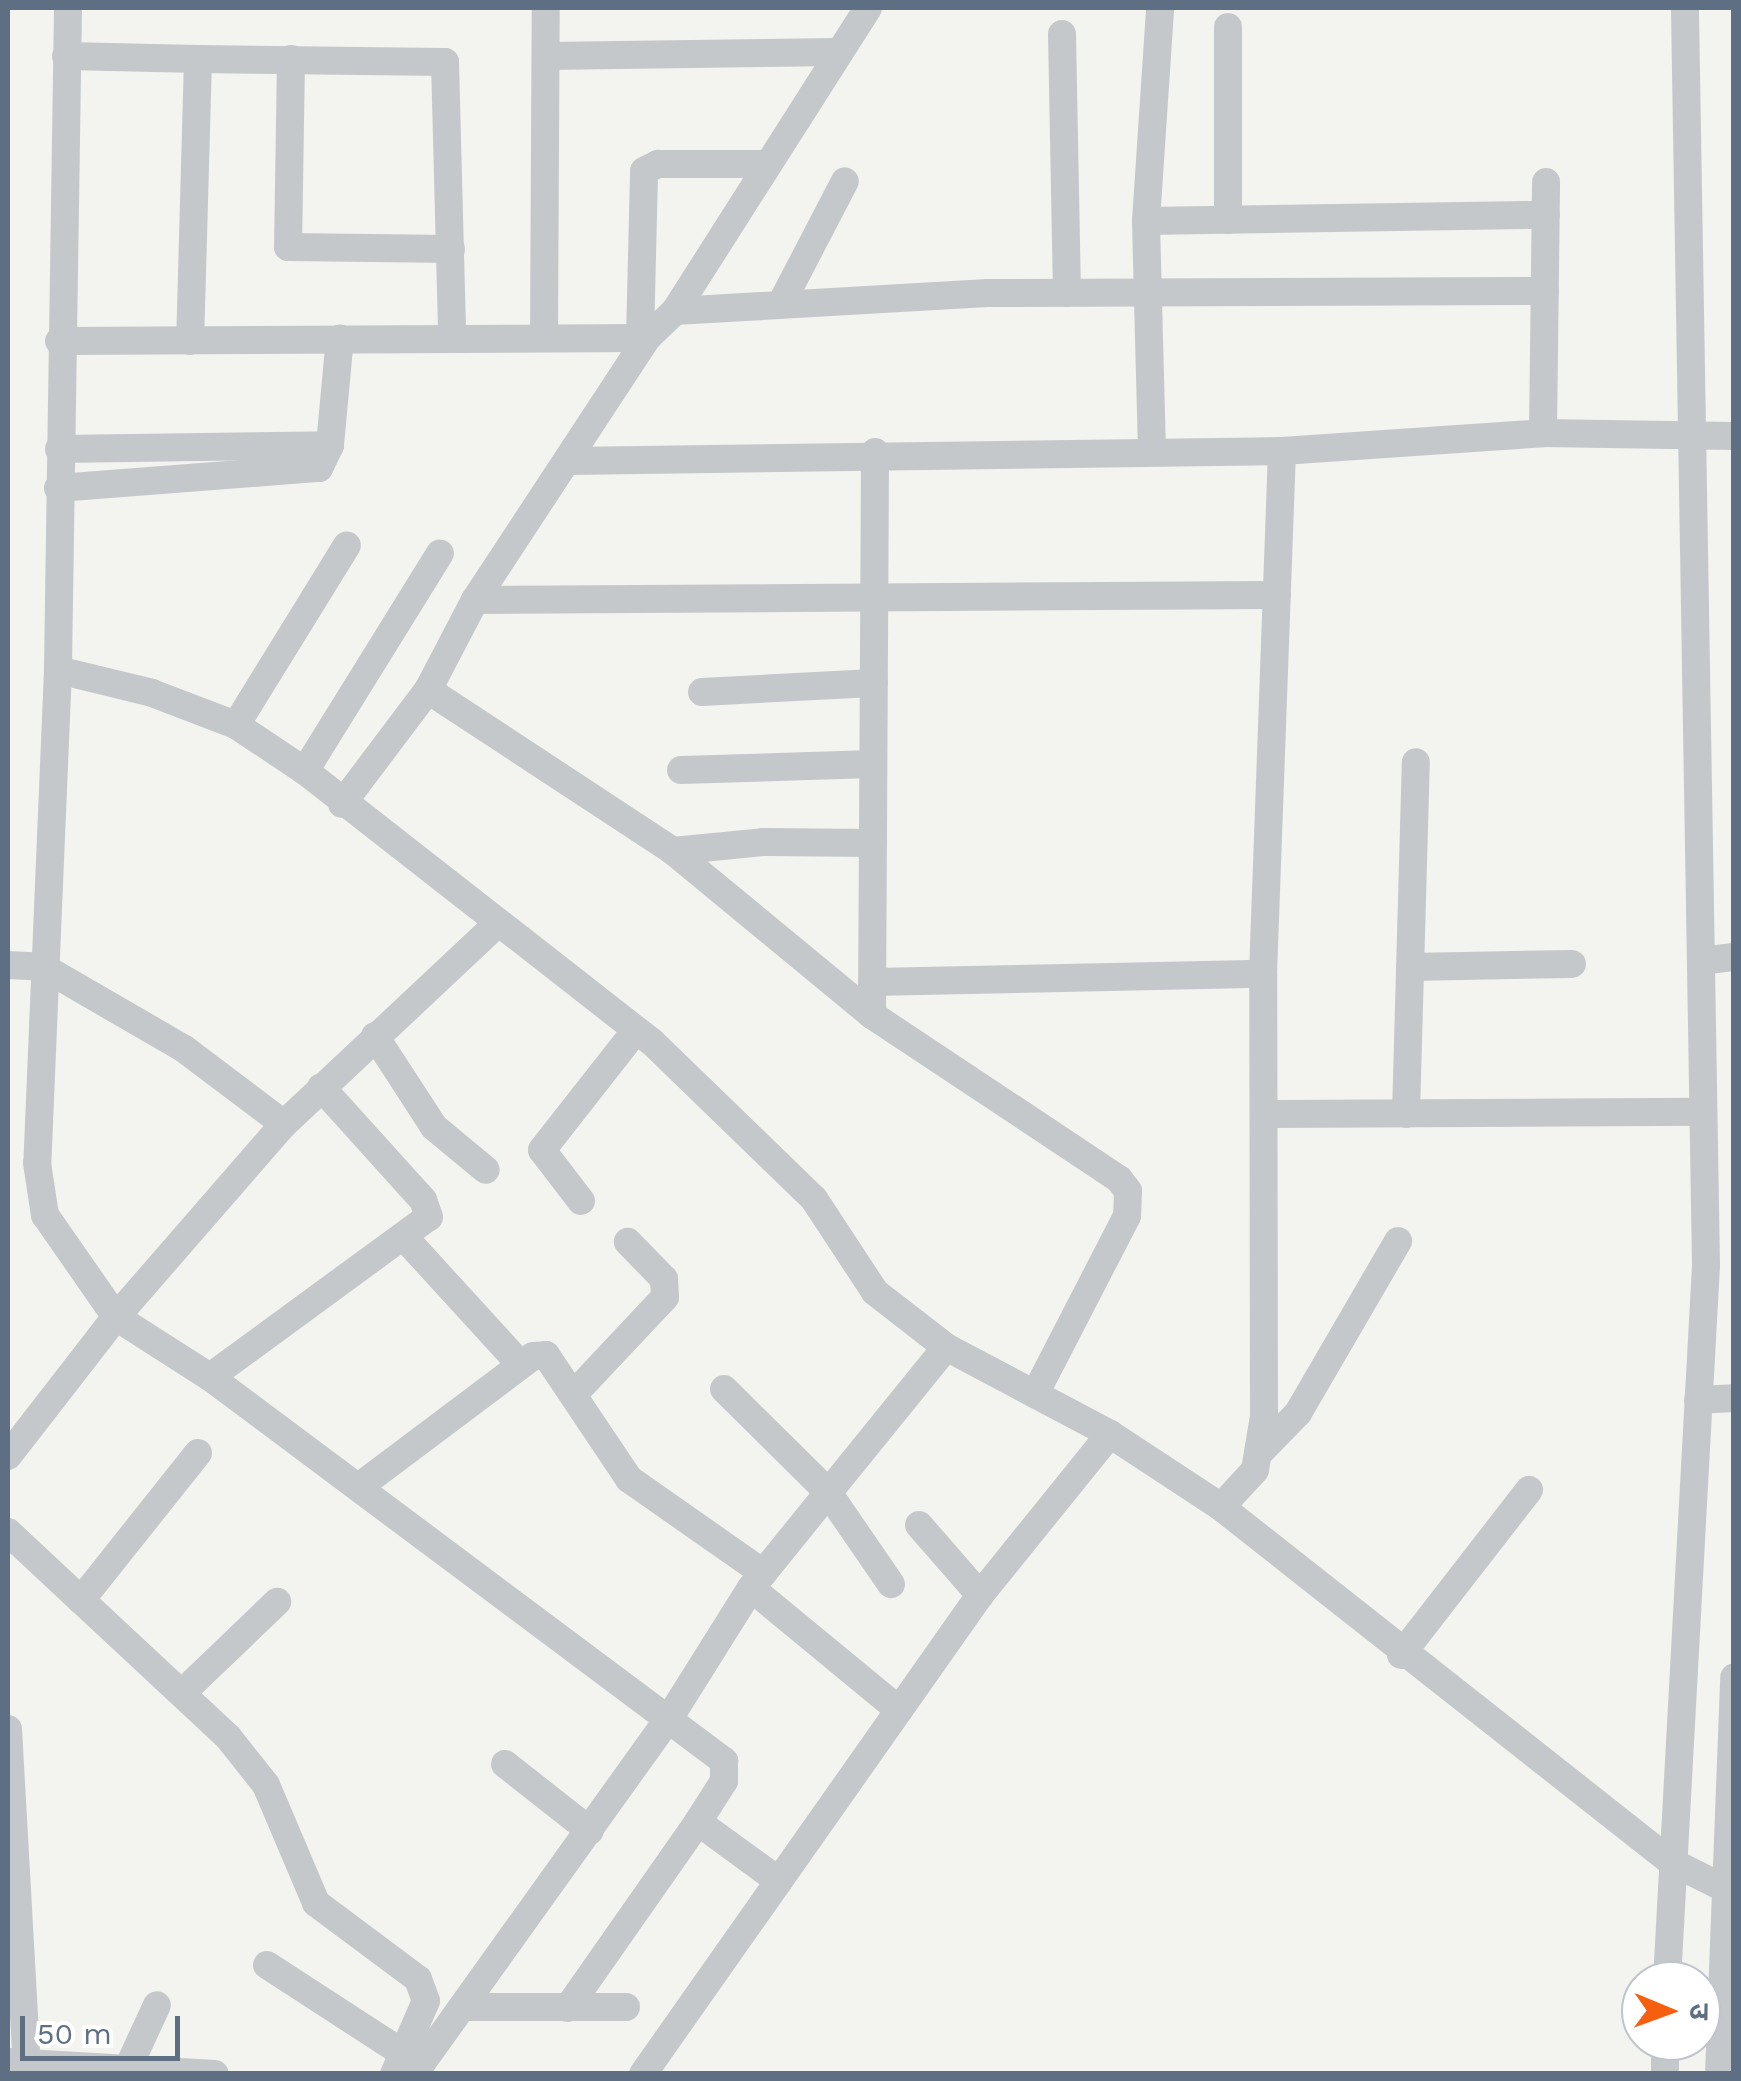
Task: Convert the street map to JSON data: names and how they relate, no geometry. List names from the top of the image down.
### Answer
{
  "scale_bar": "50 m",
  "north": "right"
}
